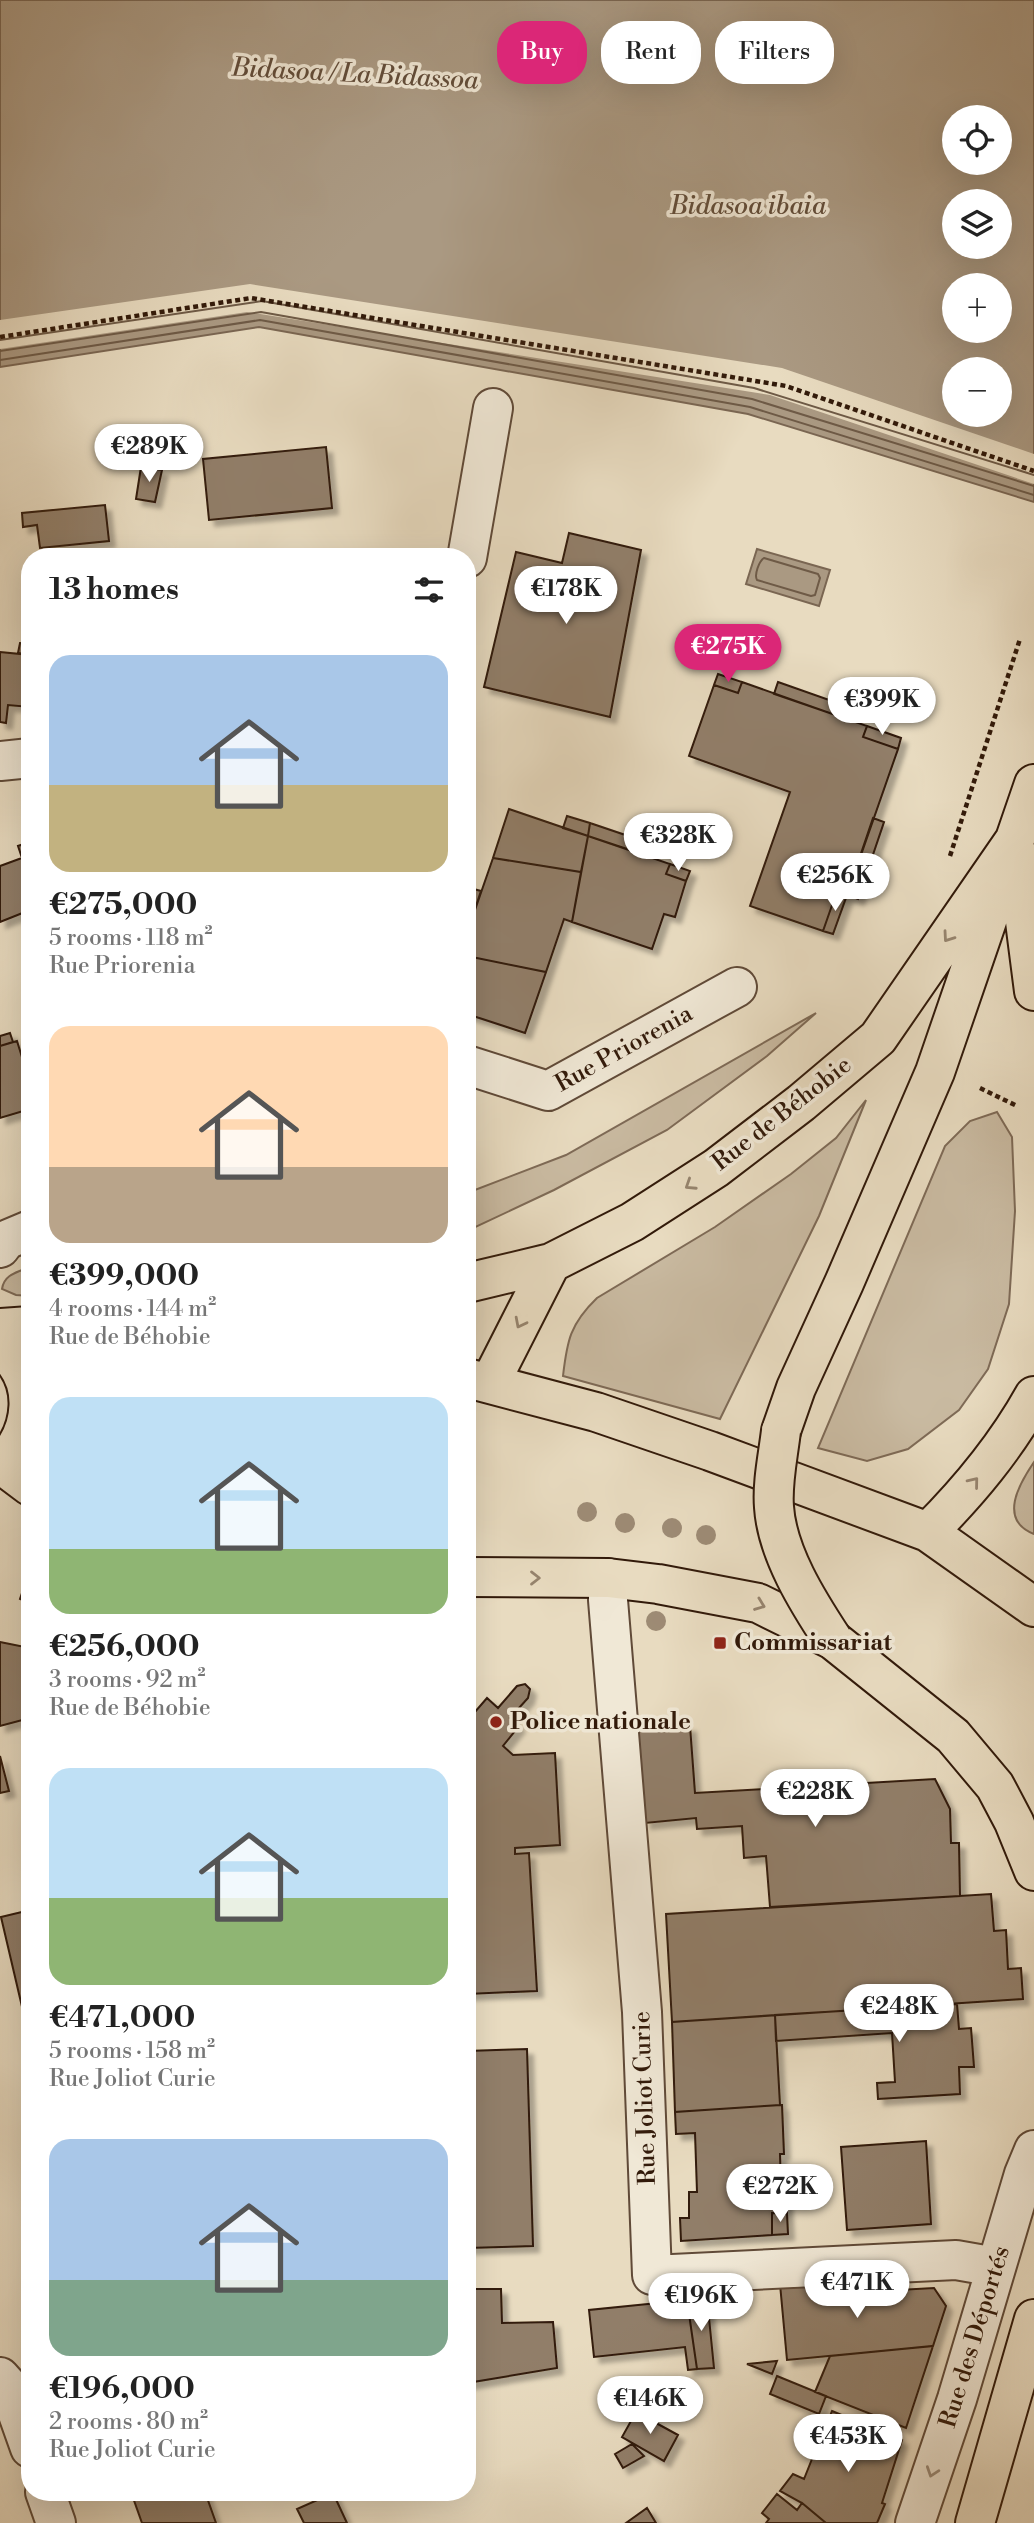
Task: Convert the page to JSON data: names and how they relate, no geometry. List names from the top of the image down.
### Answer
{
  "streets": {
    "main road": ["Rue de Béhobie"],
    "street": ["Rue Priorenia", "Rue Joliot Curie", "Rue des Déportés"]
  },
  "crossings": [
    ["Rue de Béhobie", "Rue Joliot Curie"],
    ["Rue Joliot Curie", "Rue des Déportés"]
  ],
  "one_way": ["Rue des Déportés"],
  "water": ["Bidasoa / La Bidassoa", "Bidasoa ibaia"],
  "places": {
    "transit": ["Commissariat"],
    "other": ["Police nationale"]
  },
  "page": {
    "chip": ["Buy", "Rent", "Filters"],
    "map_buttons": ["+", "−"],
    "price": [
      "€289K",
      "€178K",
      "€275K",
      "€399K",
      "€328K",
      "€256K",
      "€228K",
      "€248K",
      "€272K",
      "€471K",
      "€196K",
      "€146K",
      "€453K"
    ],
    "heading": "13 homes",
    "list": [
      {
        "name": "€275,000",
        "note": "5 rooms · 118 m² · Rue Priorenia"
      },
      {
        "name": "€399,000",
        "note": "4 rooms · 144 m² · Rue de Béhobie"
      },
      {
        "name": "€256,000",
        "note": "3 rooms · 92 m² · Rue de Béhobie"
      },
      {
        "name": "€471,000",
        "note": "5 rooms · 158 m² · Rue Joliot Curie"
      },
      {
        "name": "€196,000",
        "note": "2 rooms · 80 m² · Rue Joliot Curie"
      }
    ]
  }
}
